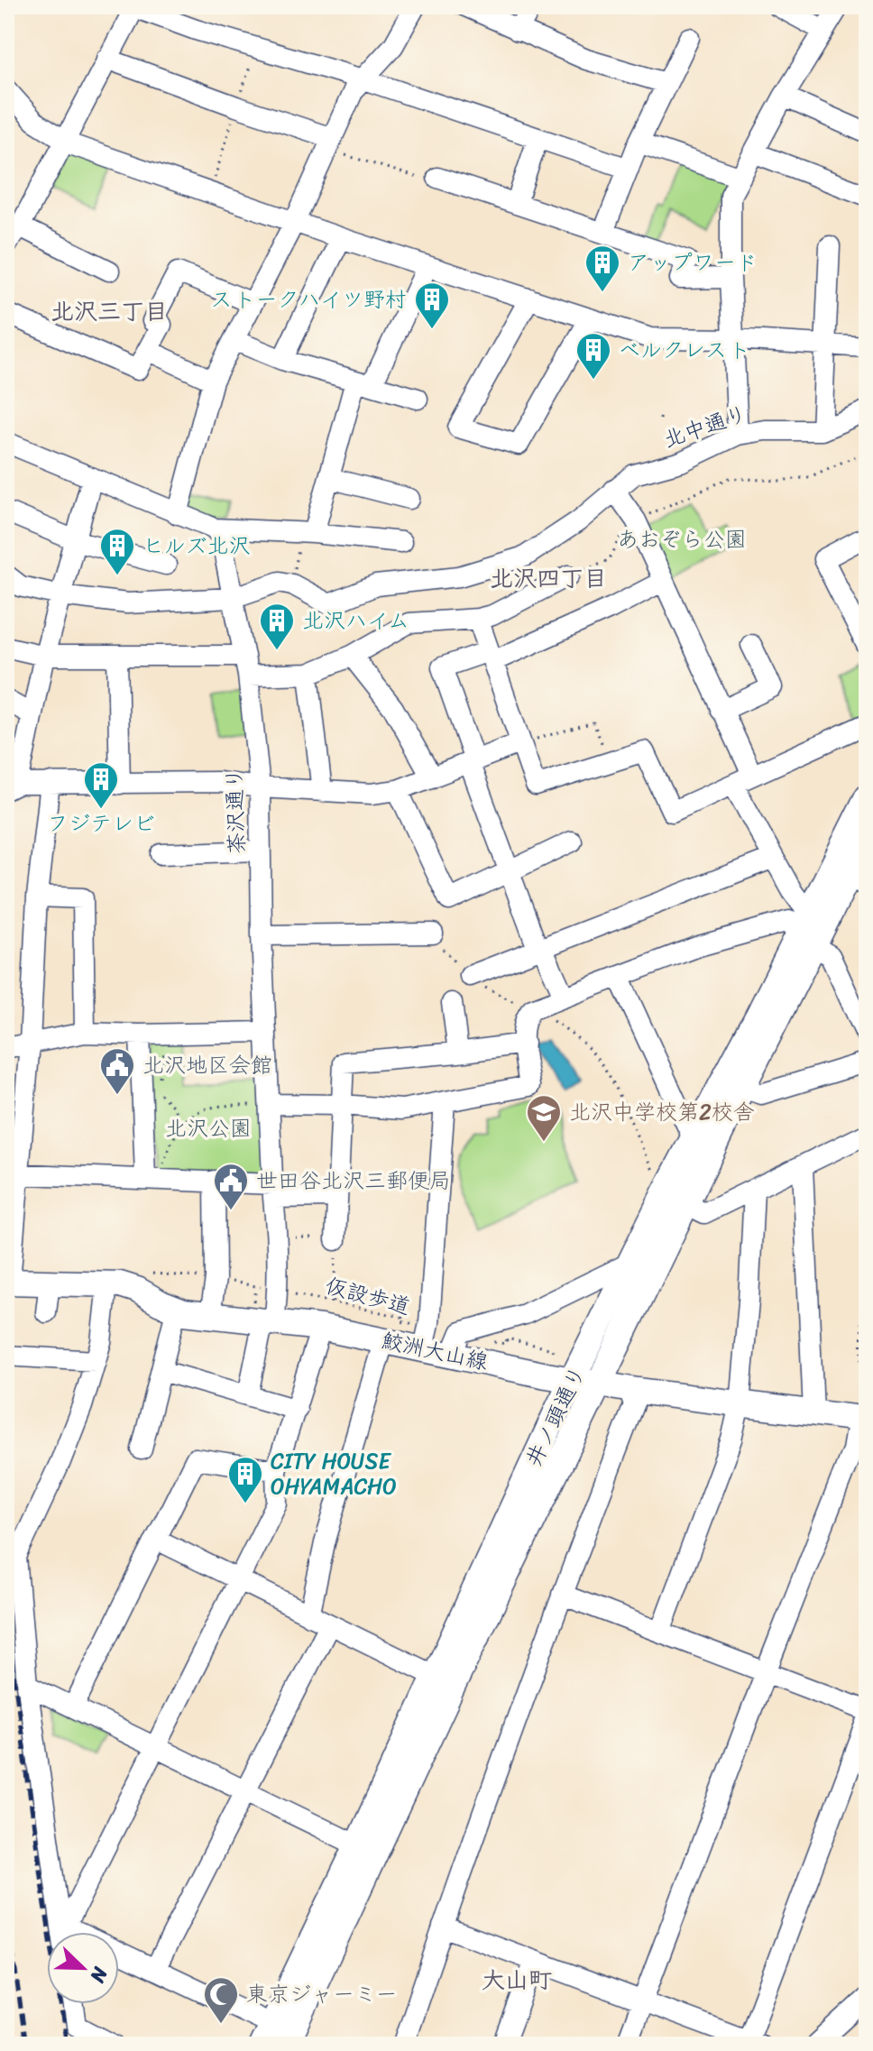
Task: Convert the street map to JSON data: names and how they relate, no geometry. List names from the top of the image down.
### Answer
{
  "streets": {
    "main road": ["鮫洲大山線", "井ノ頭通り"],
    "street": ["北中通り", "茶沢通り"],
    "path": ["仮設歩道"]
  },
  "crossings": [
    ["茶沢通り", "仮設歩道"],
    ["茶沢通り", "鮫洲大山線"],
    ["仮設歩道", "鮫洲大山線"],
    ["鮫洲大山線", "井ノ頭通り"]
  ],
  "districts": ["北沢三丁目", "北沢四丁目", "大山町"],
  "parks": ["あおぞら公園", "北沢公園"],
  "places": {
    "building": [
      "アップワード",
      "ストークハイツ野村",
      "ベルクレスト",
      "ヒルズ北沢",
      "北沢ハイム",
      "フジテレビ",
      "CITY HOUSE OHYAMACHO"
    ],
    "public building": ["北沢地区会館", "世田谷北沢三郵便局"],
    "school or university": ["北沢中学校第2校舎"],
    "mosque": ["東京ジャーミー"]
  },
  "north": "bottom right"
}
